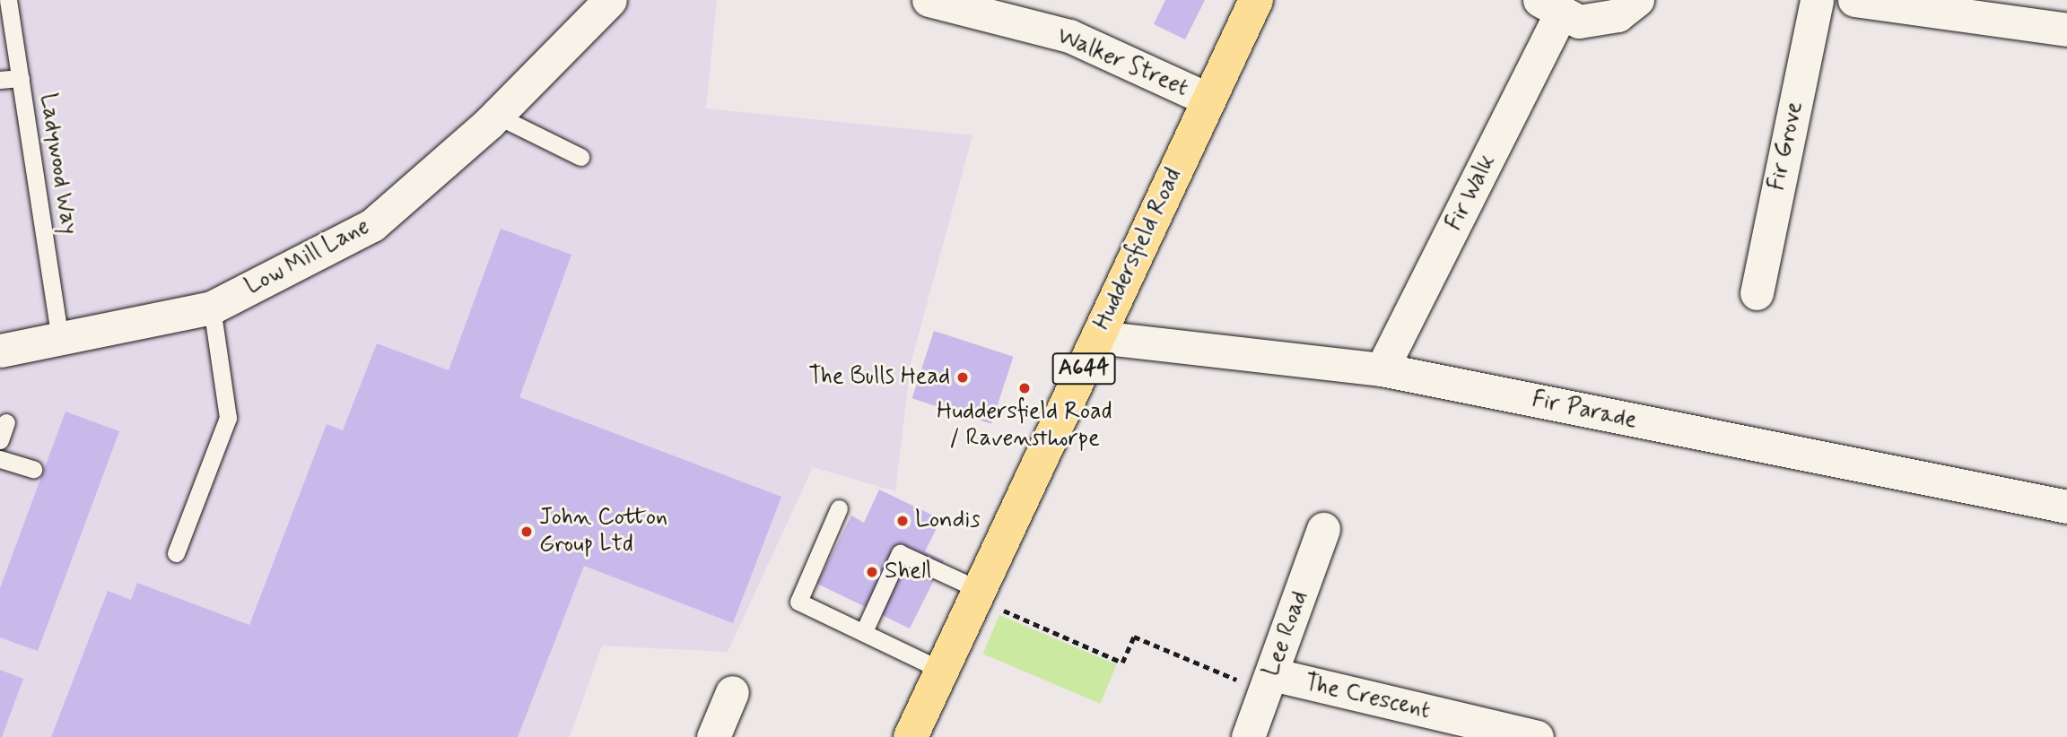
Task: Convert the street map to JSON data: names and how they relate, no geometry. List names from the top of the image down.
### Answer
{
  "streets": {
    "highway": ["Huddersfield Road", "A644"],
    "street": [
      "Walker Street",
      "Fir Grove",
      "Fir Walk",
      "Low Mill Lane",
      "Fir Parade",
      "Lee Road",
      "The Crescent"
    ],
    "lane": ["Ladywood Way"]
  },
  "crossings": [
    ["Walker Street", "Huddersfield Road"],
    ["Ladywood Way", "Low Mill Lane"],
    ["Fir Walk", "Fir Parade"],
    ["Huddersfield Road", "Fir Parade"],
    ["Lee Road", "The Crescent"]
  ],
  "places": [
    "The Bulls Head",
    "Huddersfield Road / Ravensthorpe",
    "Londis",
    "John Cotton Group Ltd",
    "Shell"
  ]
}
